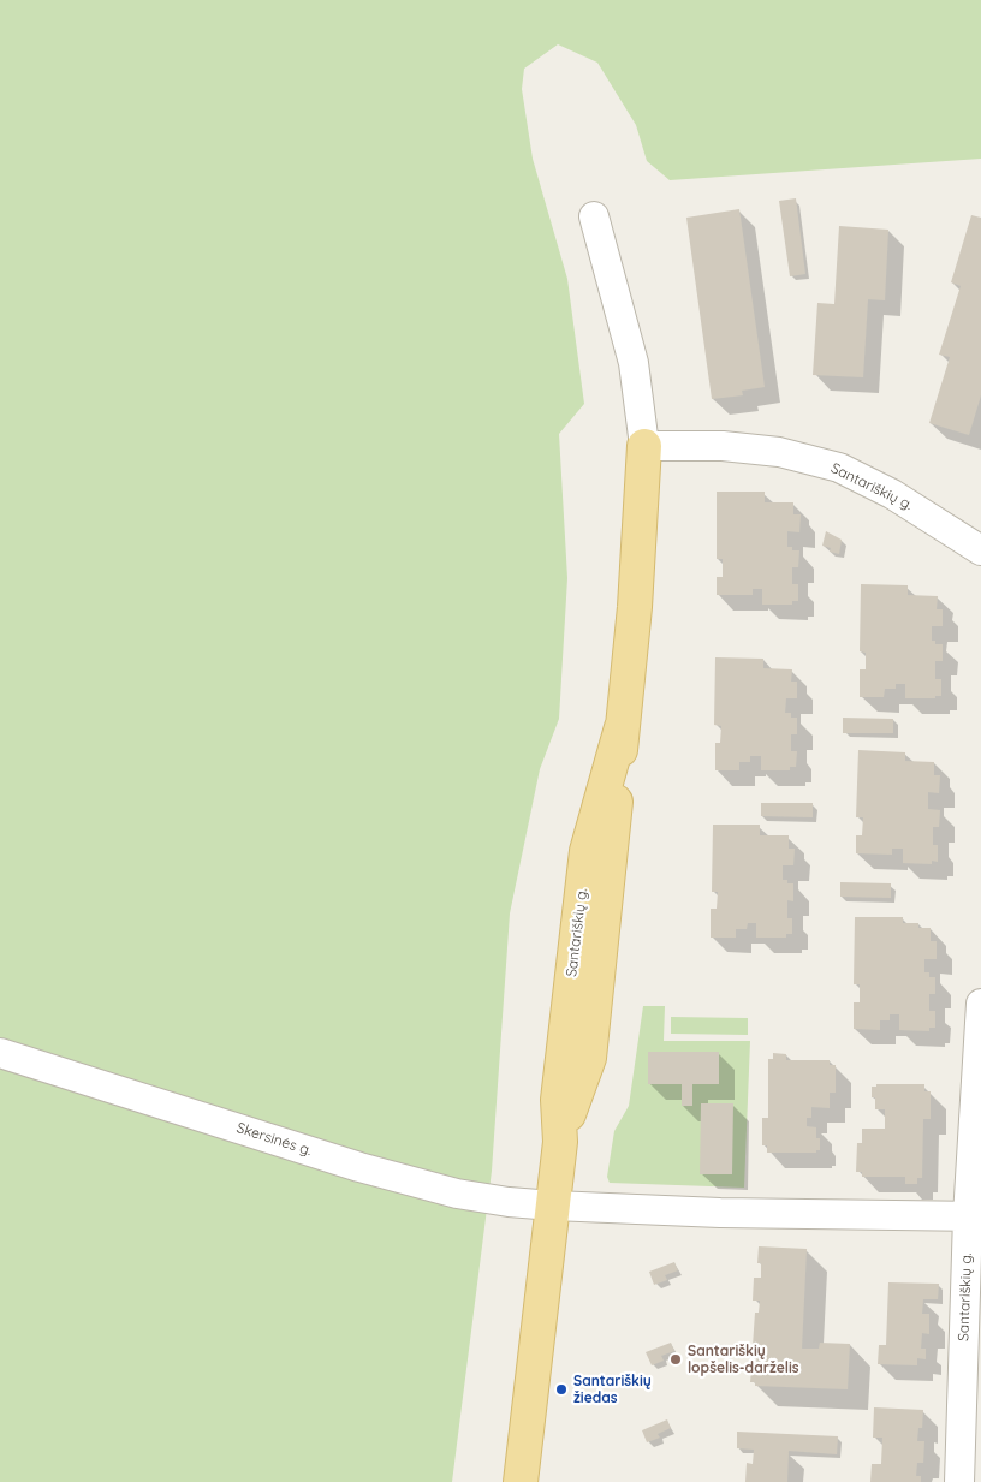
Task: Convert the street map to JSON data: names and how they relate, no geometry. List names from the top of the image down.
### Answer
{
  "streets": {
    "main road": ["Santariškių g."],
    "street": ["Skersinės g."]
  },
  "crossings": [
    ["Santariškių g.", "Skersinės g."]
  ],
  "places": ["Santariškių lopšelis-darželis", "Santariškių žiedas"]
}
